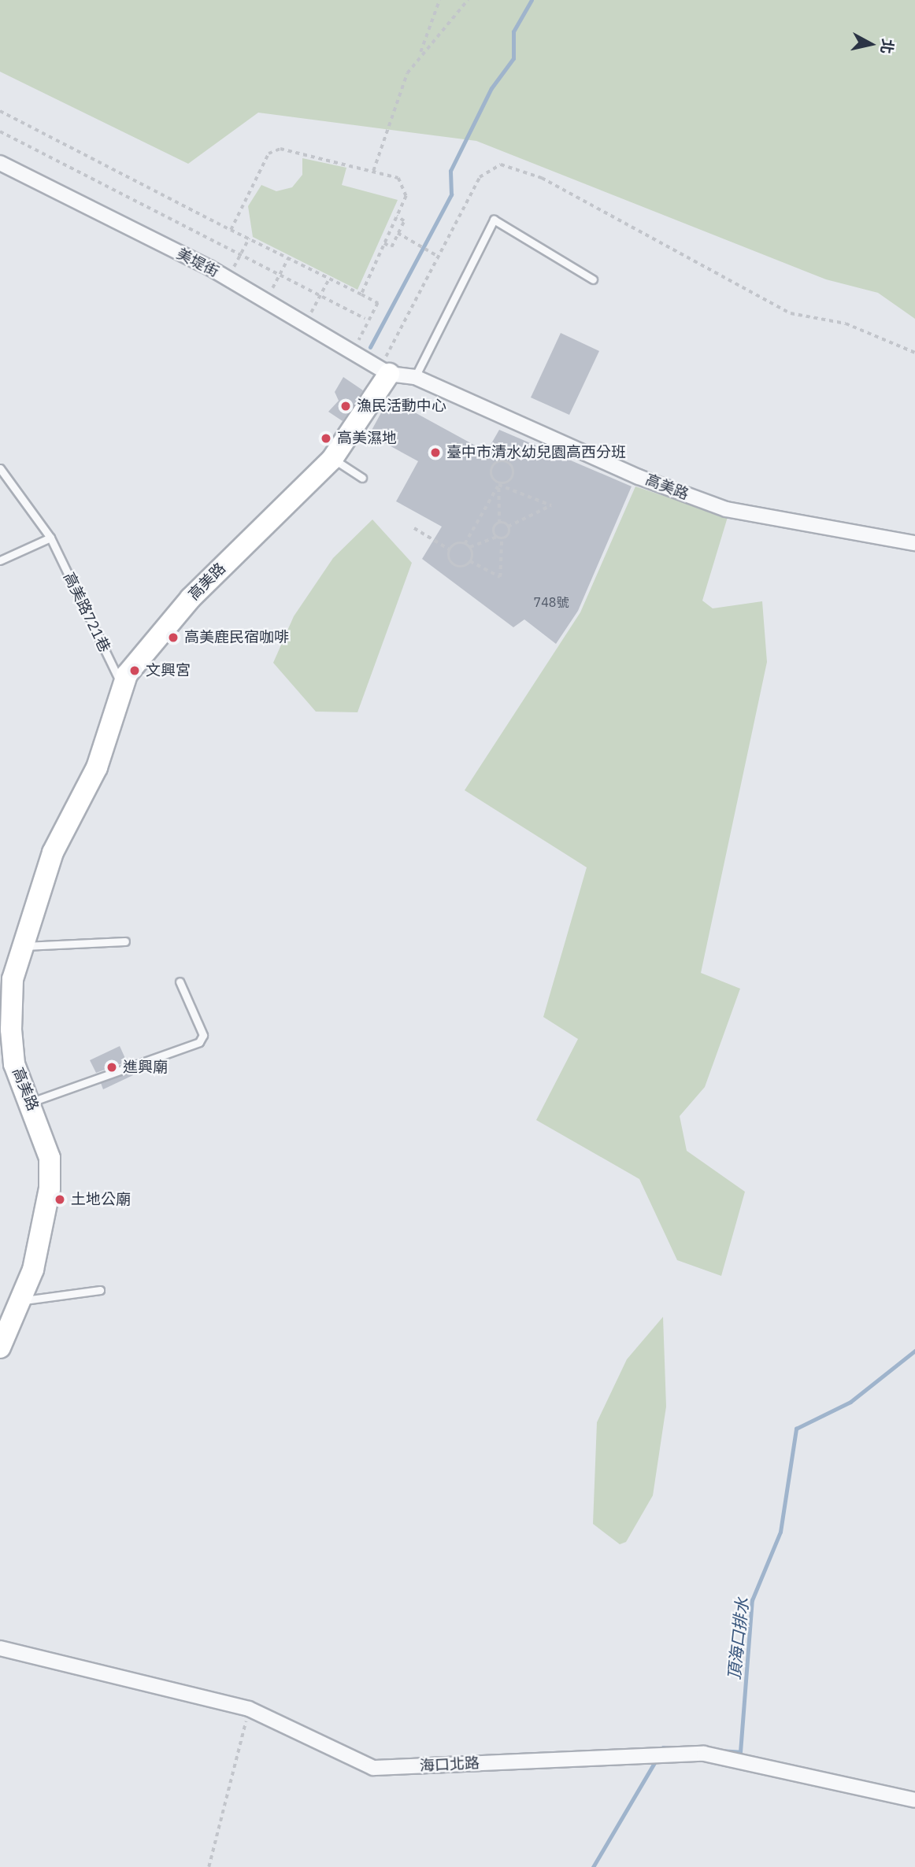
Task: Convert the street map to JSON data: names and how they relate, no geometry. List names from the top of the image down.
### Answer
{
  "streets": {
    "street": ["美堤街", "高美路", "海口北路"],
    "lane": ["高美路721巷"]
  },
  "crossings": [
    ["美堤街", "高美路"],
    ["高美路", "高美路721巷"]
  ],
  "water": ["頂海口排水"],
  "places": [
    "漁民活動中心",
    "高美濕地",
    "臺中市清水幼兒園高西分班",
    "高美鹿民宿咖啡",
    "文興宮",
    "進興廟",
    "土地公廟"
  ],
  "house_numbers": ["748號"],
  "north": "right"
}
